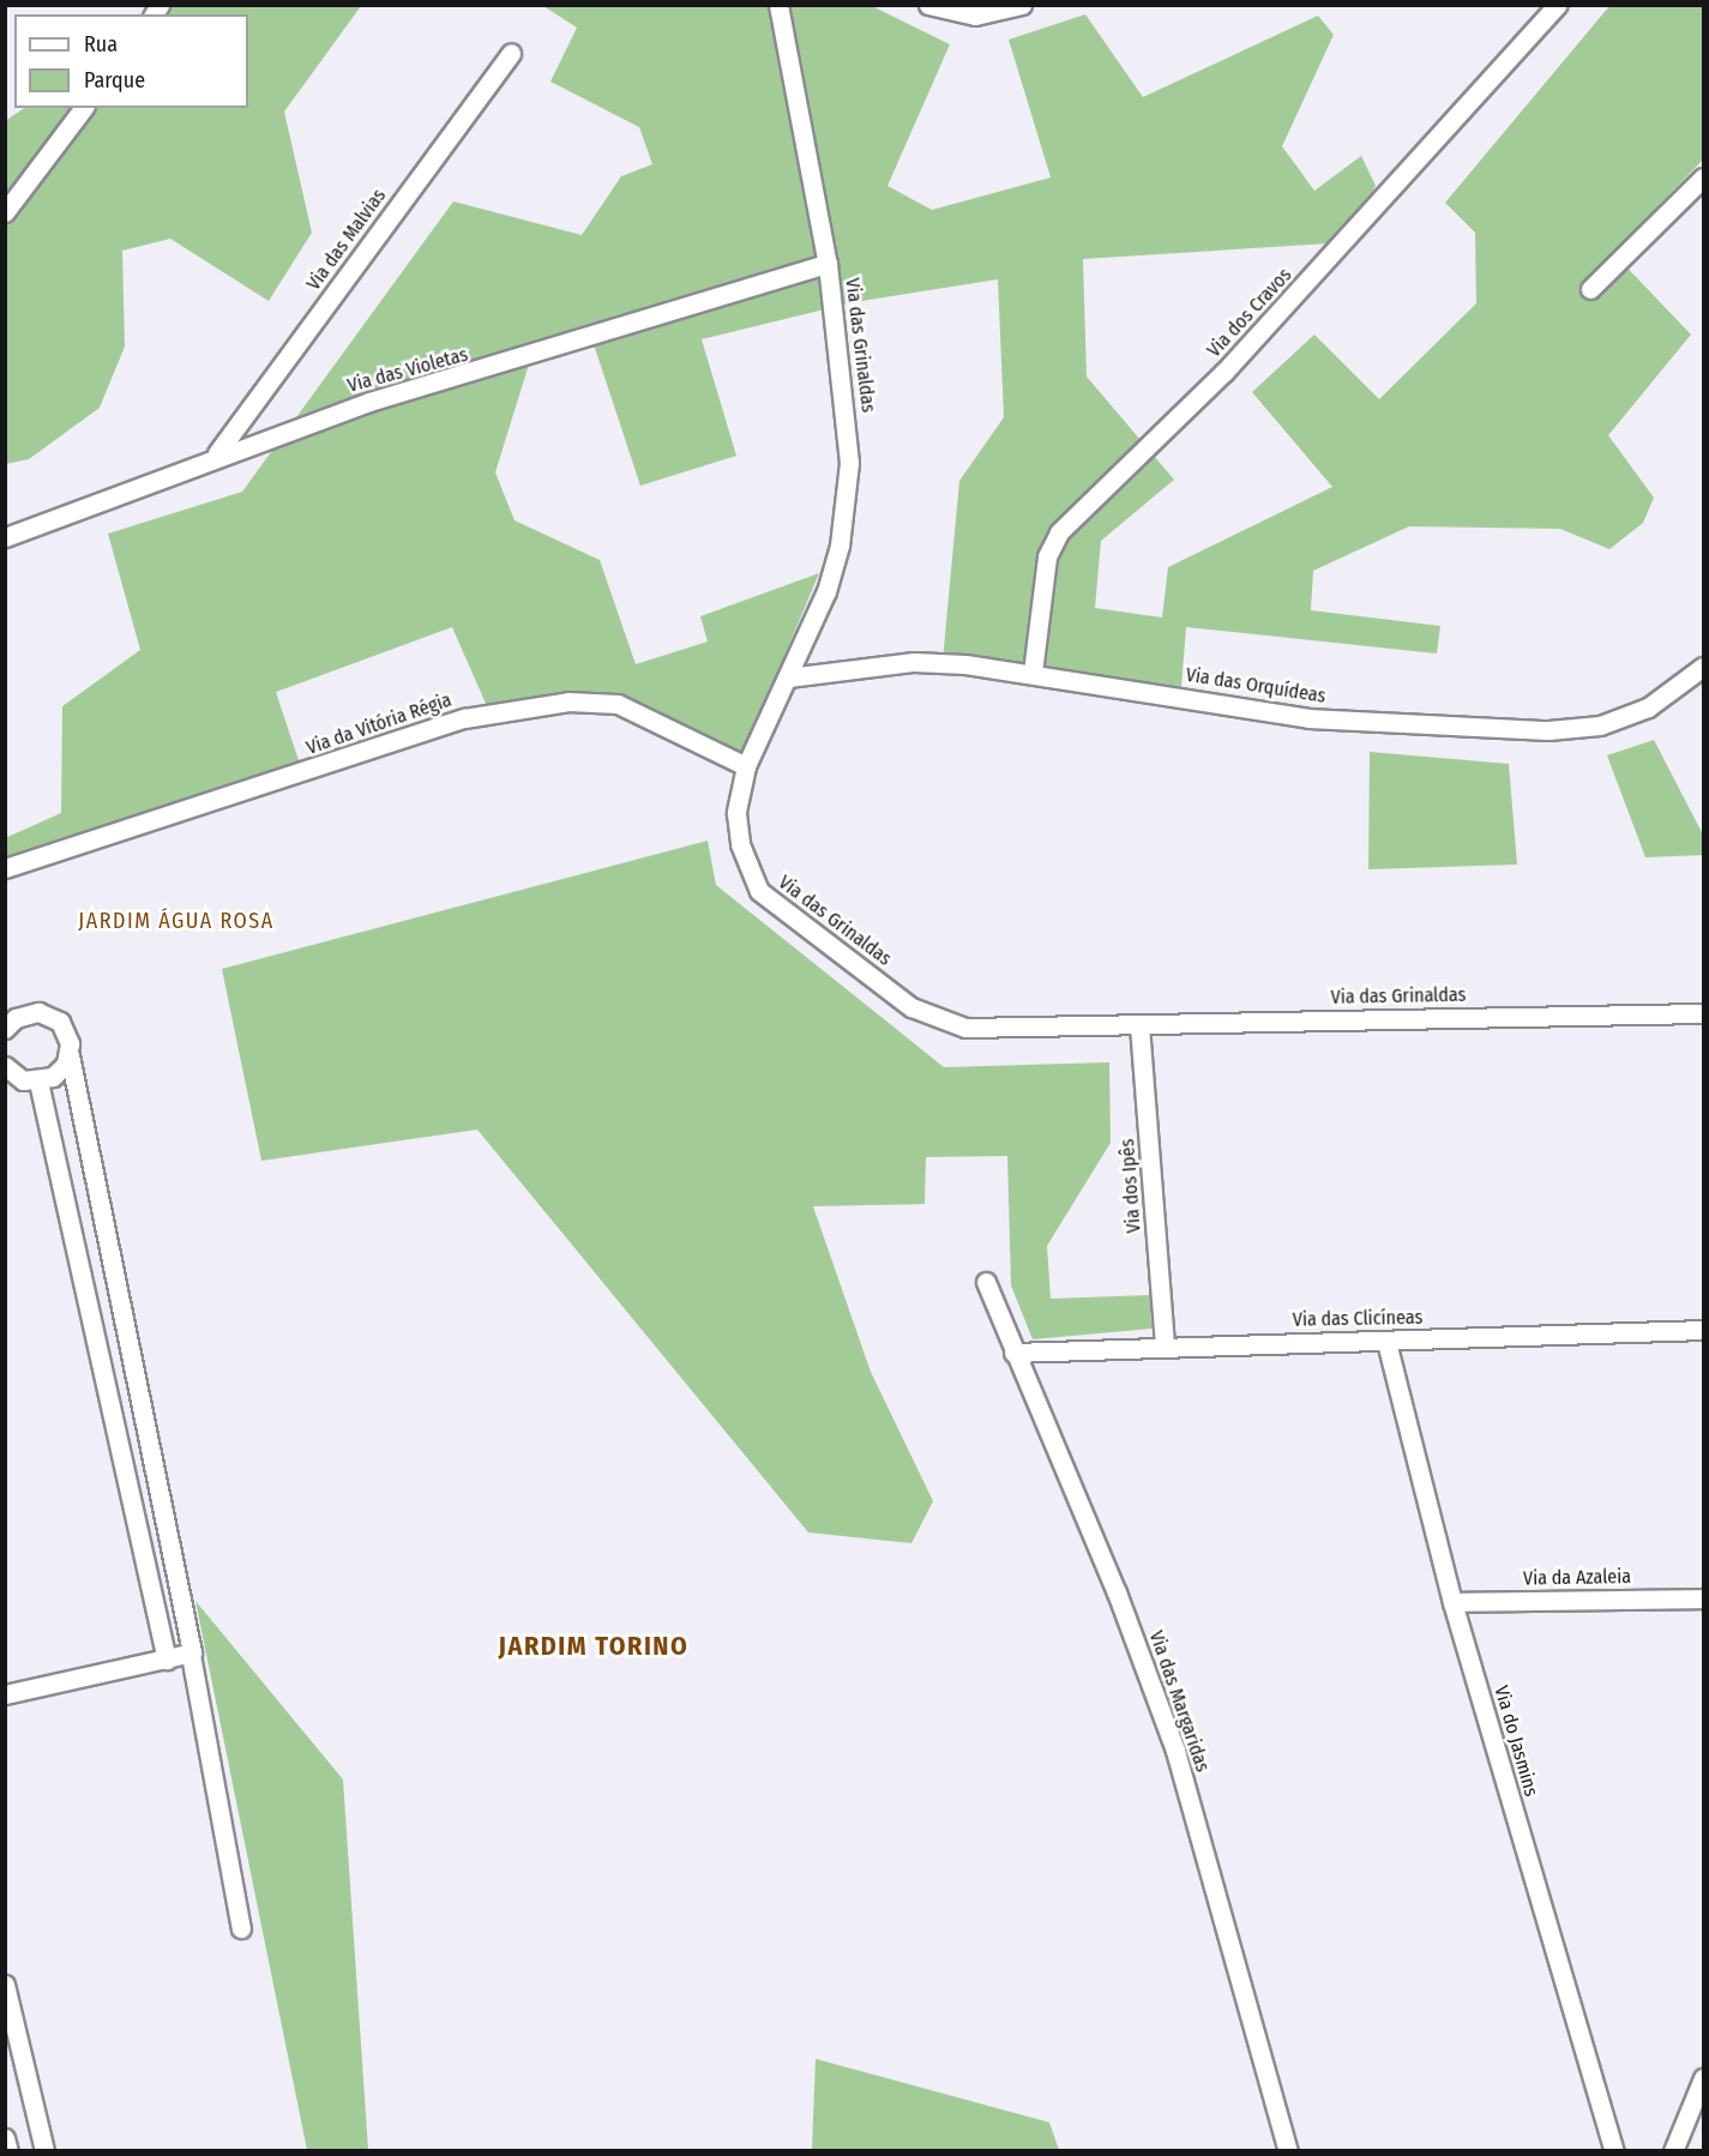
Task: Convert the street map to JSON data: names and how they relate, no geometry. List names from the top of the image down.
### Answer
{
  "streets": {
    "street": [
      "Via das Malvias",
      "Via dos Cravos",
      "Via das Grinaldas",
      "Via das Violetas",
      "Via das Orquídeas",
      "Via da Vitória Régia",
      "Via dos Ipês",
      "Via das Clicíneas",
      "Via da Azaleia",
      "Via das Margaridas",
      "Via do Jasmins"
    ]
  },
  "crossings": [
    ["Via das Malvias", "Via das Violetas"],
    ["Via dos Cravos", "Via das Orquídeas"],
    ["Via das Grinaldas", "Via das Violetas"],
    ["Via das Grinaldas", "Via das Orquídeas"],
    ["Via das Grinaldas", "Via da Vitória Régia"],
    ["Via das Grinaldas", "Via dos Ipês"],
    ["Via dos Ipês", "Via das Clicíneas"],
    ["Via das Clicíneas", "Via das Margaridas"],
    ["Via das Clicíneas", "Via do Jasmins"],
    ["Via da Azaleia", "Via do Jasmins"]
  ],
  "districts": ["JARDIM ÁGUA ROSA", "JARDIM TORINO"],
  "legend": ["Rua", "Parque"]
}
